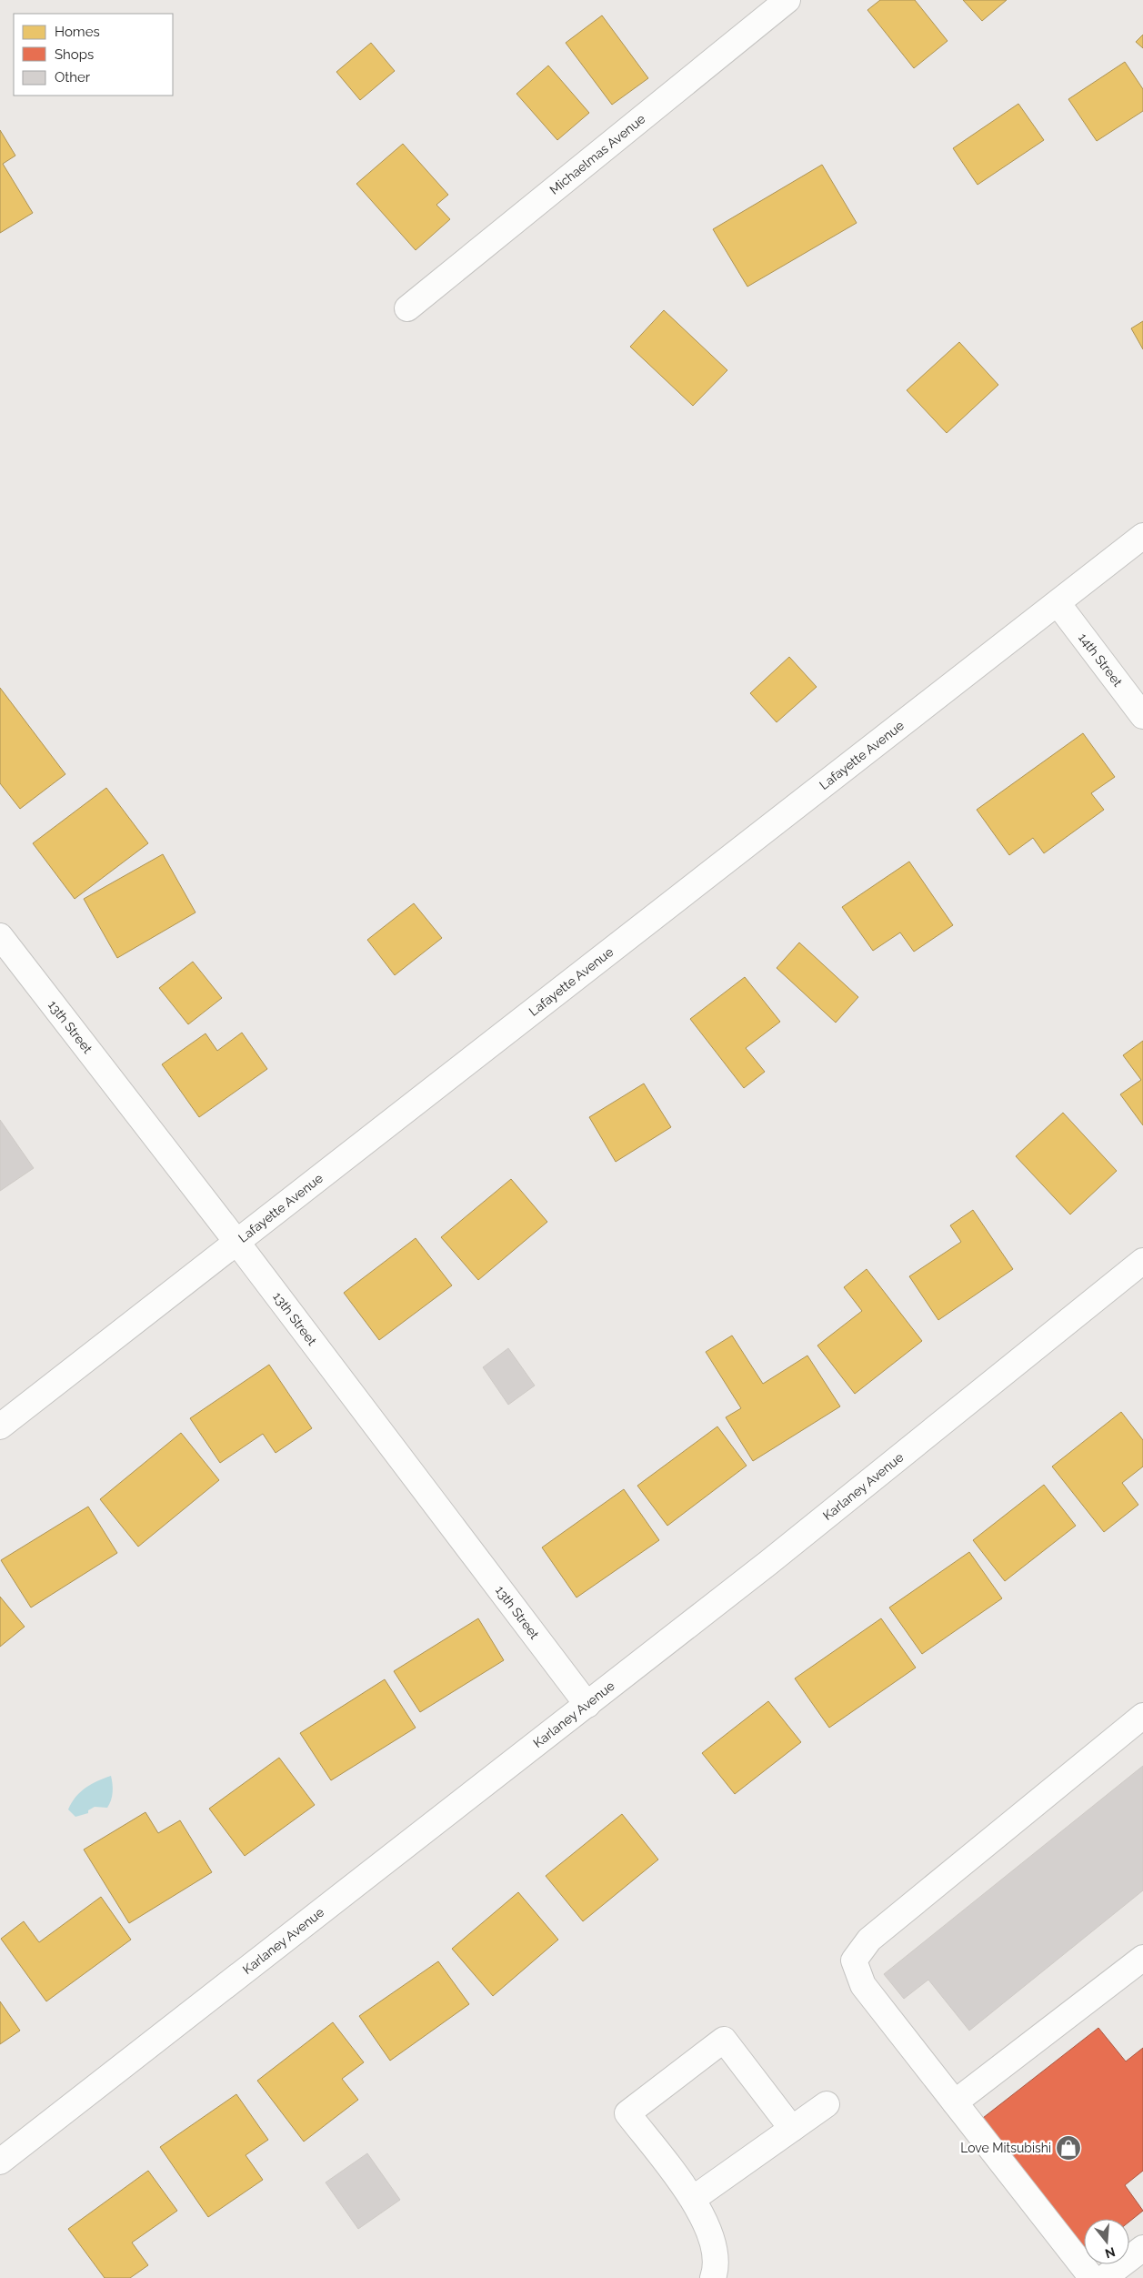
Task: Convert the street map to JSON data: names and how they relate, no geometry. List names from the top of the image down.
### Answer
{
  "streets": {
    "street": [
      "Michaelmas Avenue",
      "14th Street",
      "Lafayette Avenue",
      "13th Street",
      "Karlaney Avenue"
    ]
  },
  "crossings": [
    ["14th Street", "Lafayette Avenue"],
    ["Lafayette Avenue", "13th Street"],
    ["13th Street", "Karlaney Avenue"]
  ],
  "places": {
    "shop": ["Love Mitsubishi"]
  },
  "legend": ["Homes", "Shops", "Other"],
  "north": "bottom"
}
